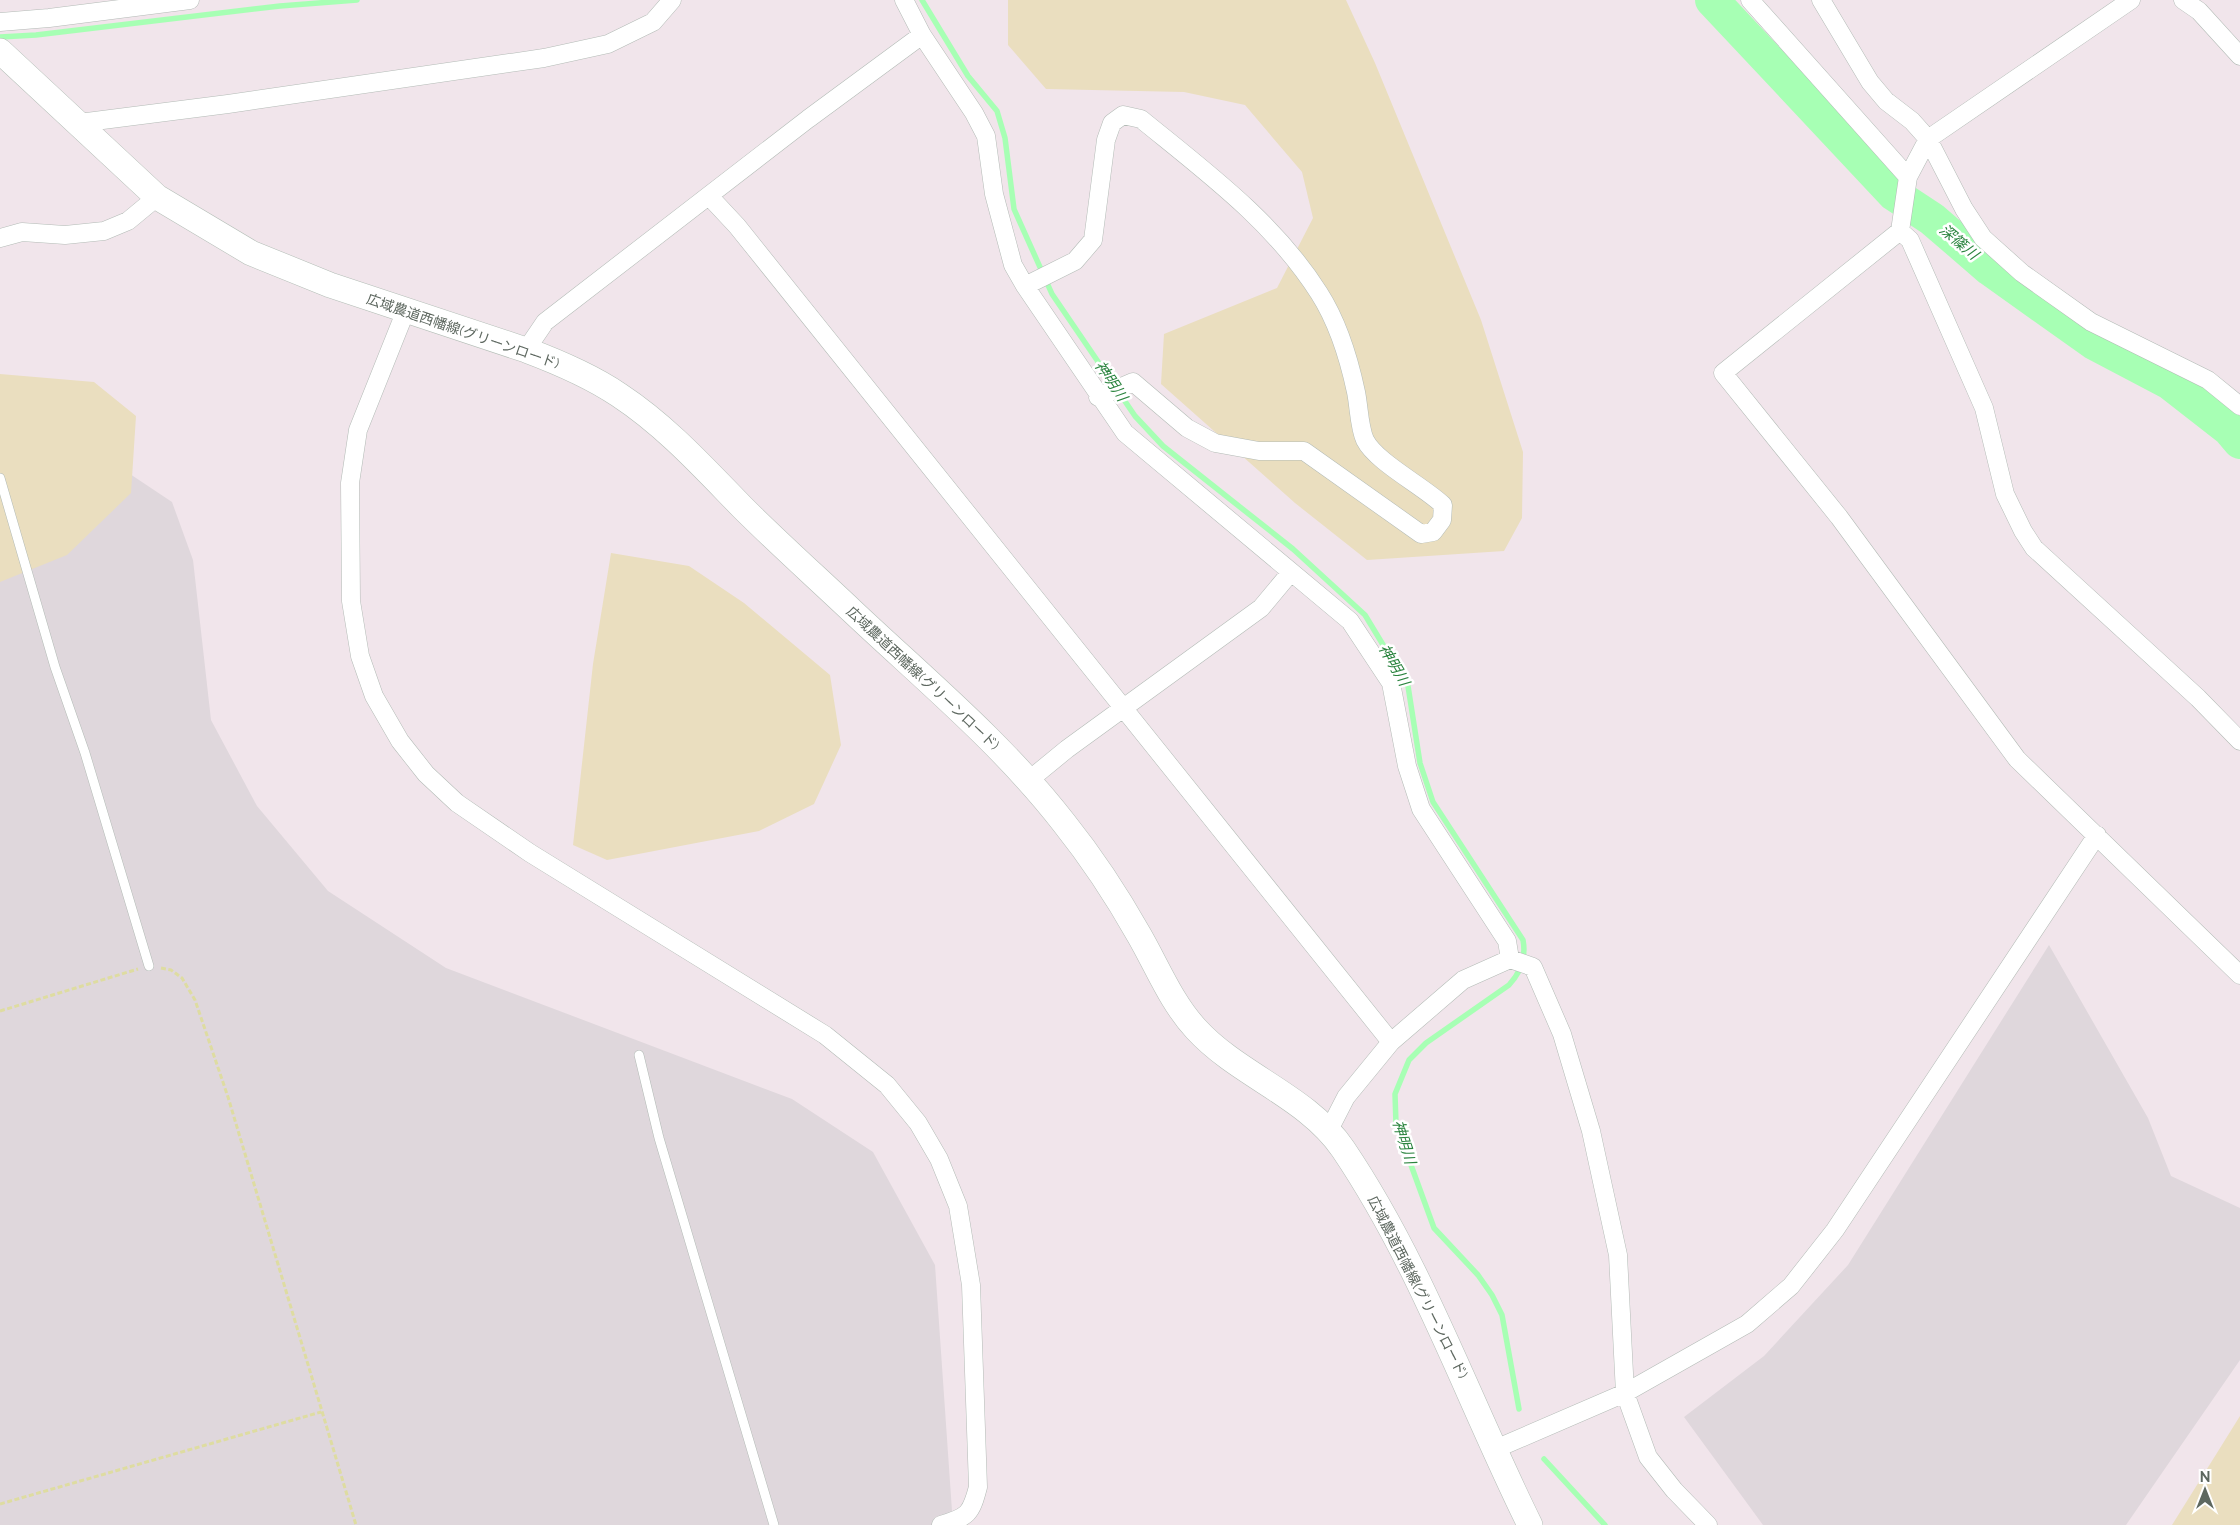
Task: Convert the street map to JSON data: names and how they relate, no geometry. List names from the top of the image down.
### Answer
{
  "streets": {
    "street": ["広域農道西幡線(グリーンロード)"]
  },
  "water": ["深篠川", "神明川"],
  "north": "top"
}
